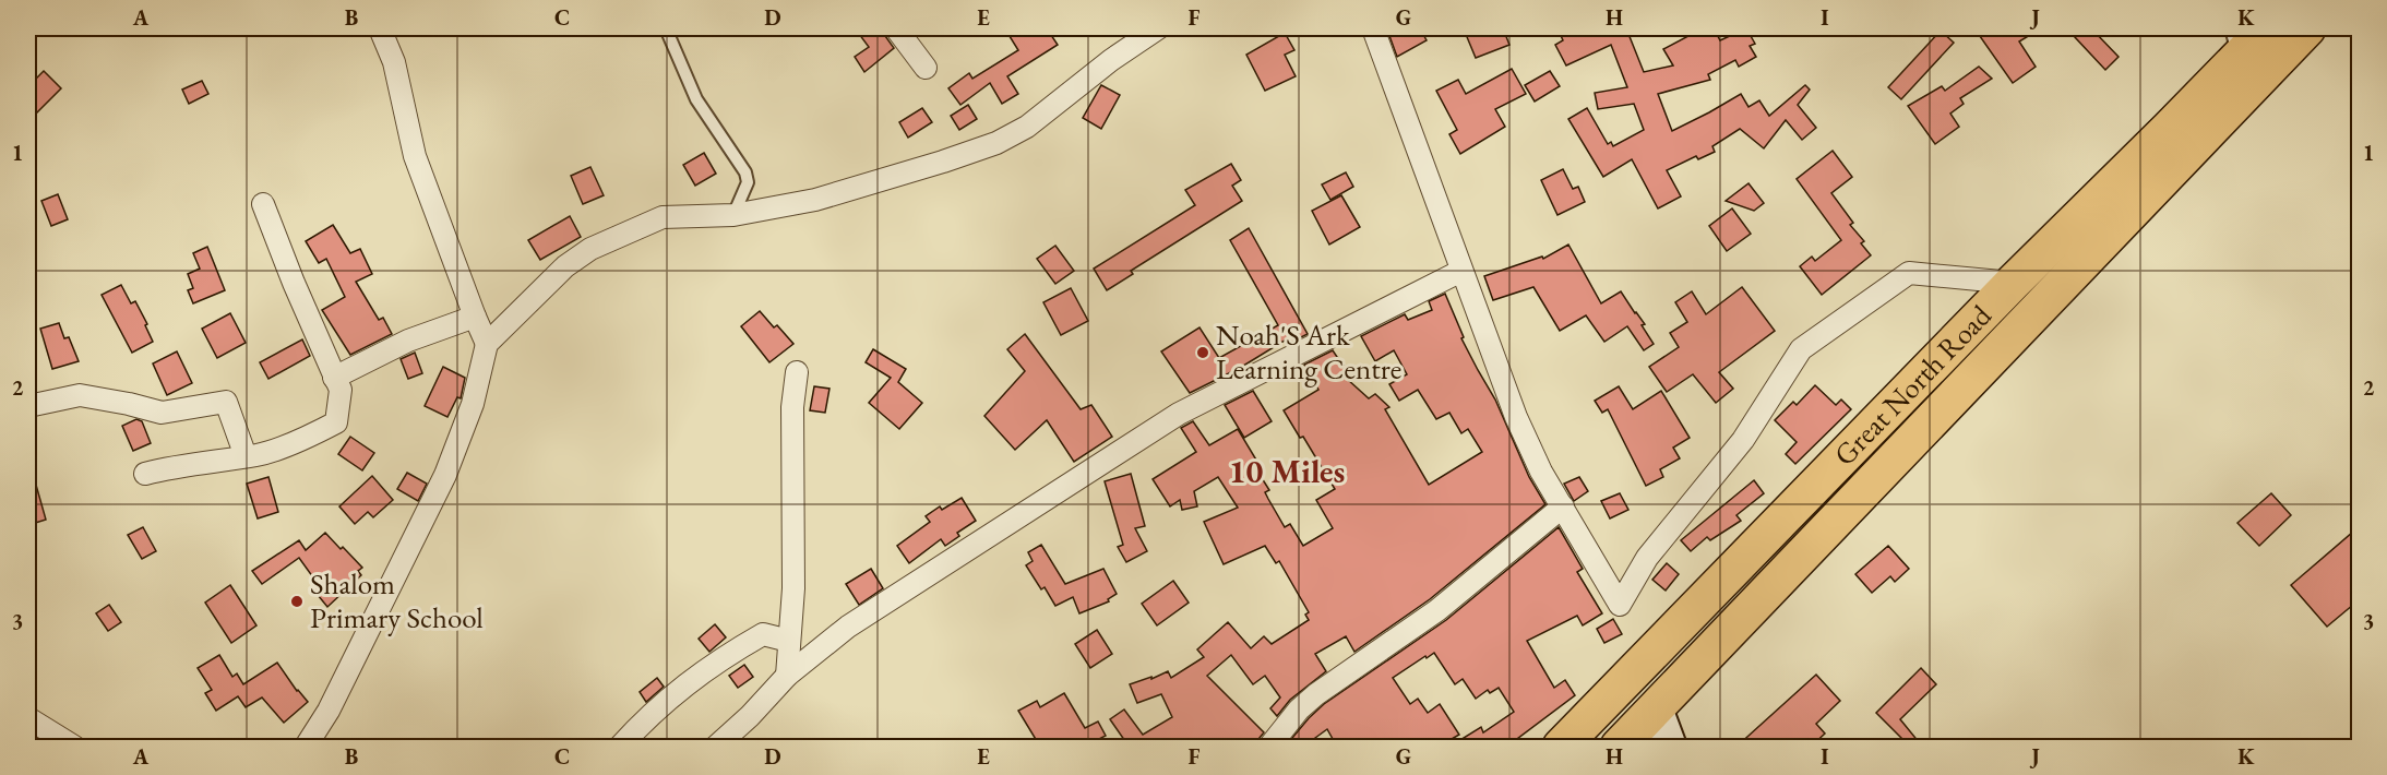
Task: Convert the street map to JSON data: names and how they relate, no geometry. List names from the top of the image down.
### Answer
{
  "streets": {
    "highway": ["Great North Road"]
  },
  "districts": ["10 Miles"],
  "places": ["Noah'S Ark Learning Centre", "Shalom Primary School"],
  "grid": {
    "columns": [
      "A",
      "B",
      "C",
      "D",
      "E",
      "F",
      "G",
      "H",
      "I",
      "J",
      "K"
    ],
    "rows": ["1", "2", "3"]
  }
}
